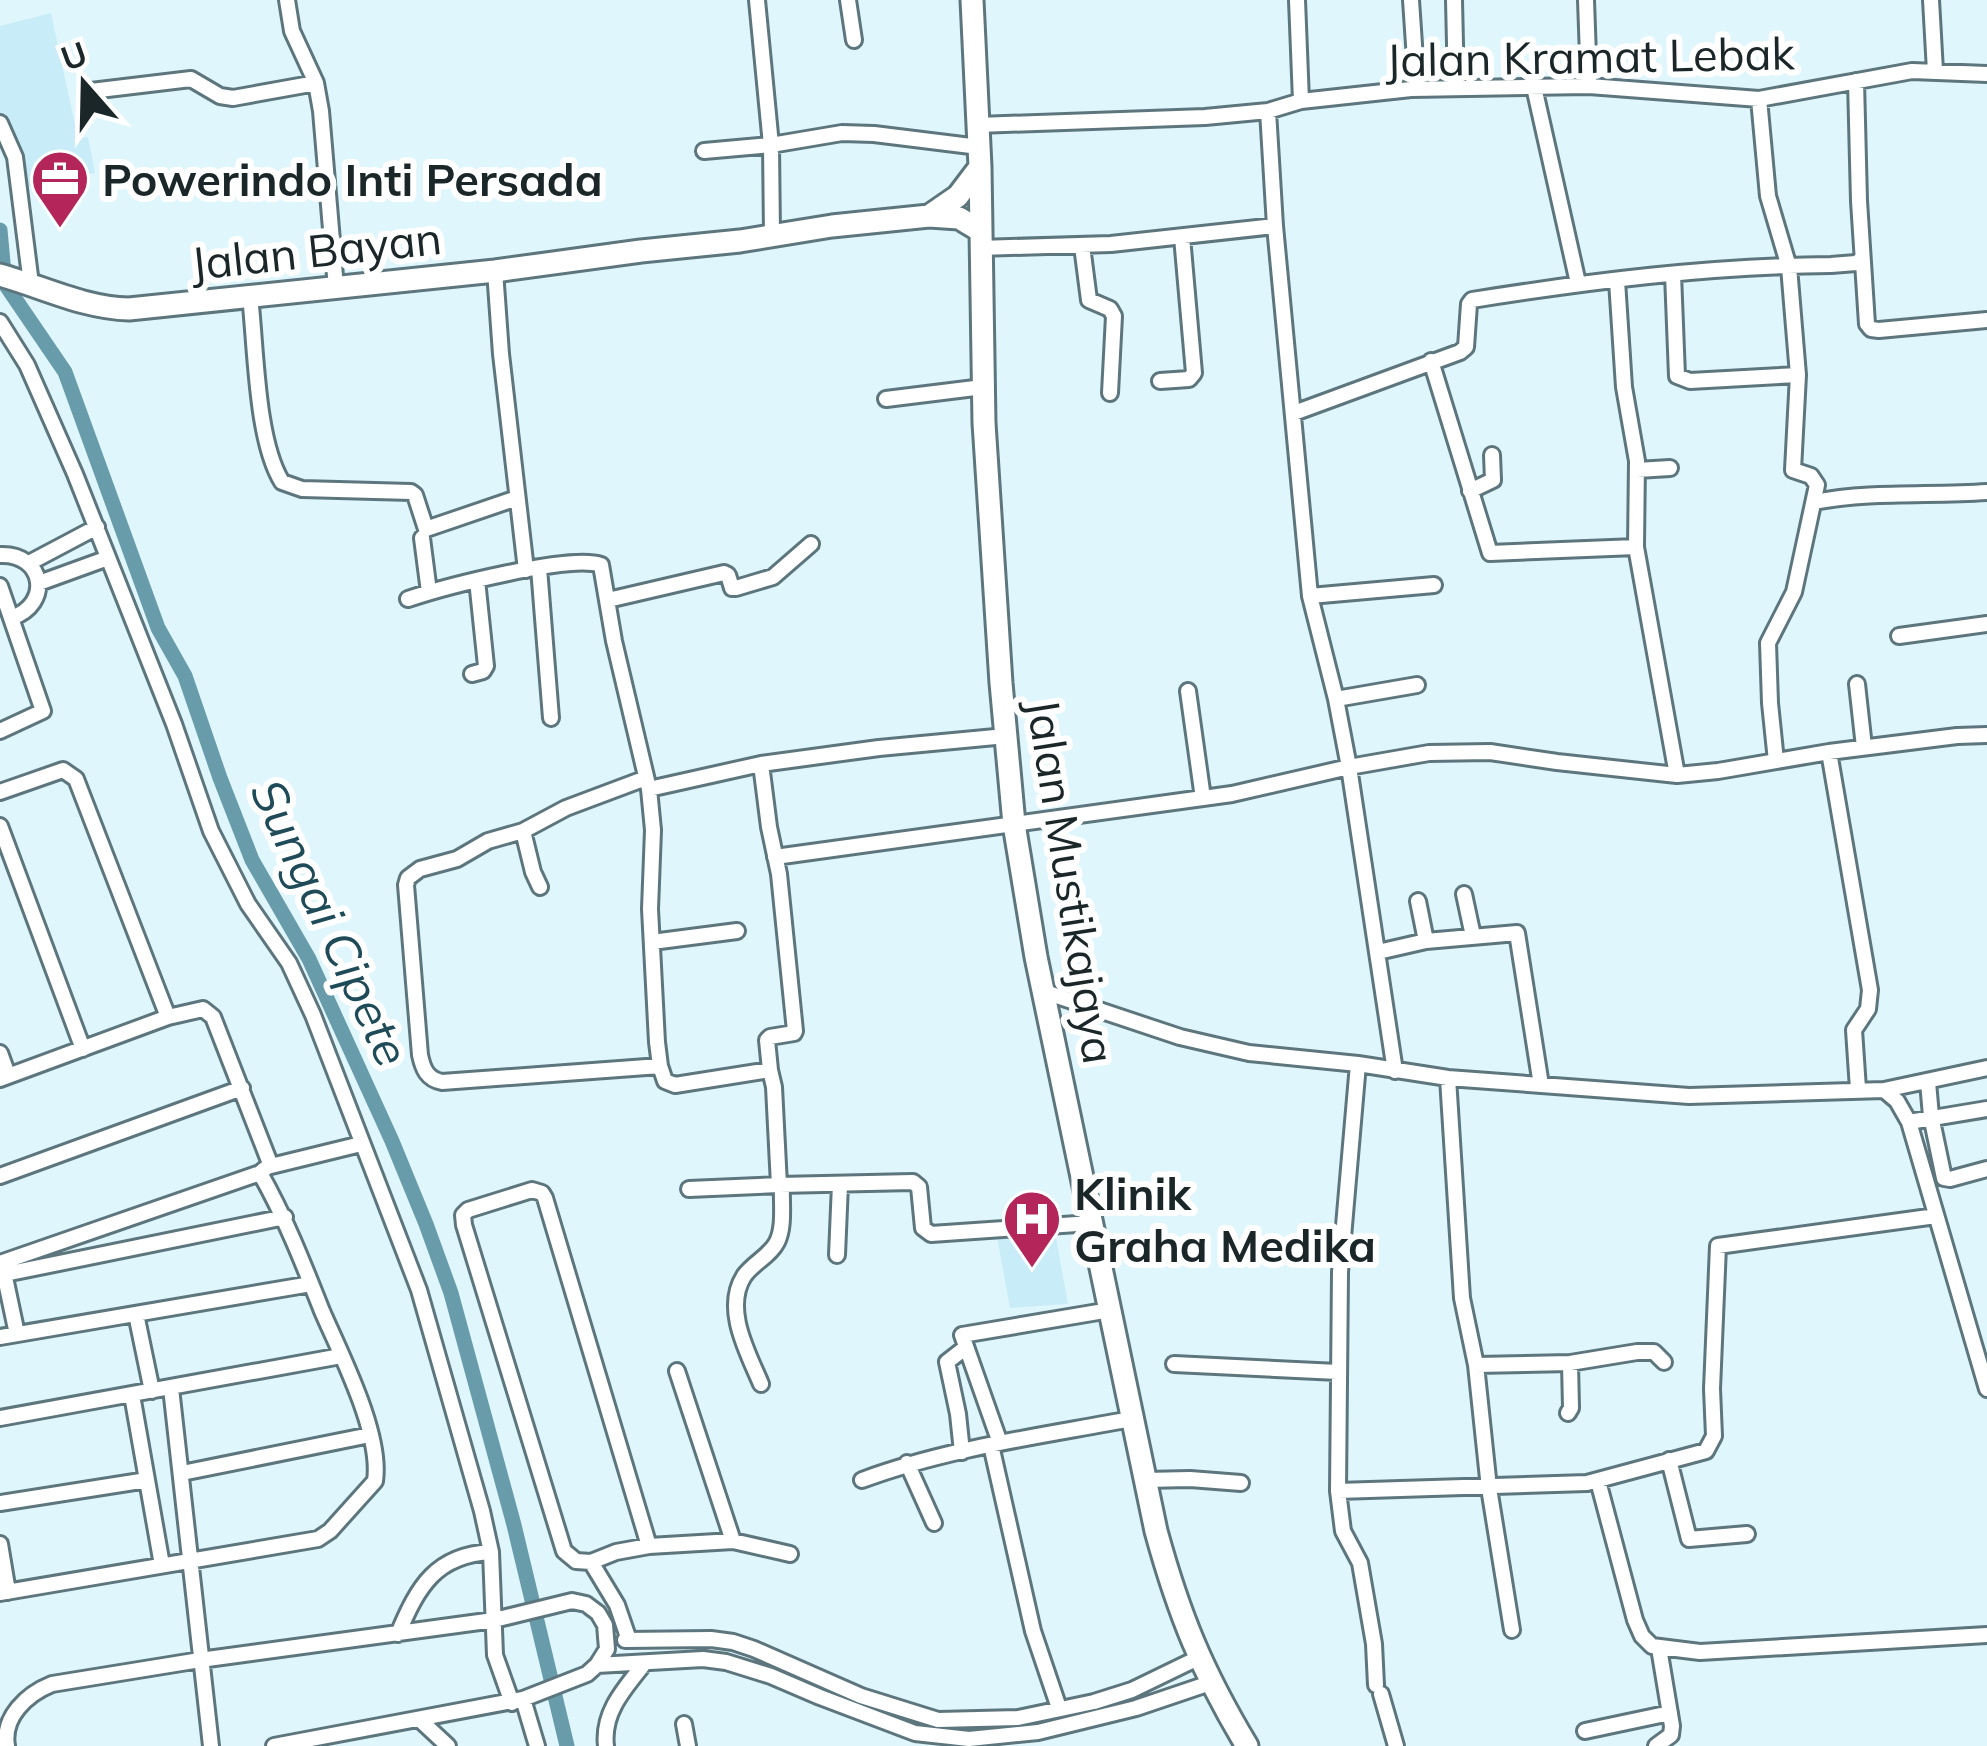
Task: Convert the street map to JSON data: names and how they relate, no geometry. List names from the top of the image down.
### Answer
{
  "streets": {
    "main road": ["Jalan Bayan", "Jalan Mustikajaya"],
    "street": ["Jalan Kramat Lebak"]
  },
  "crossings": [
    ["Jalan Kramat Lebak", "Jalan Mustikajaya"],
    ["Jalan Bayan", "Jalan Mustikajaya"]
  ],
  "water": ["Sungai Cipete"],
  "places": {
    "office": ["Powerindo Inti Persada"],
    "hospital": ["Klinik Graha Medika"]
  },
  "north": "top"
}
